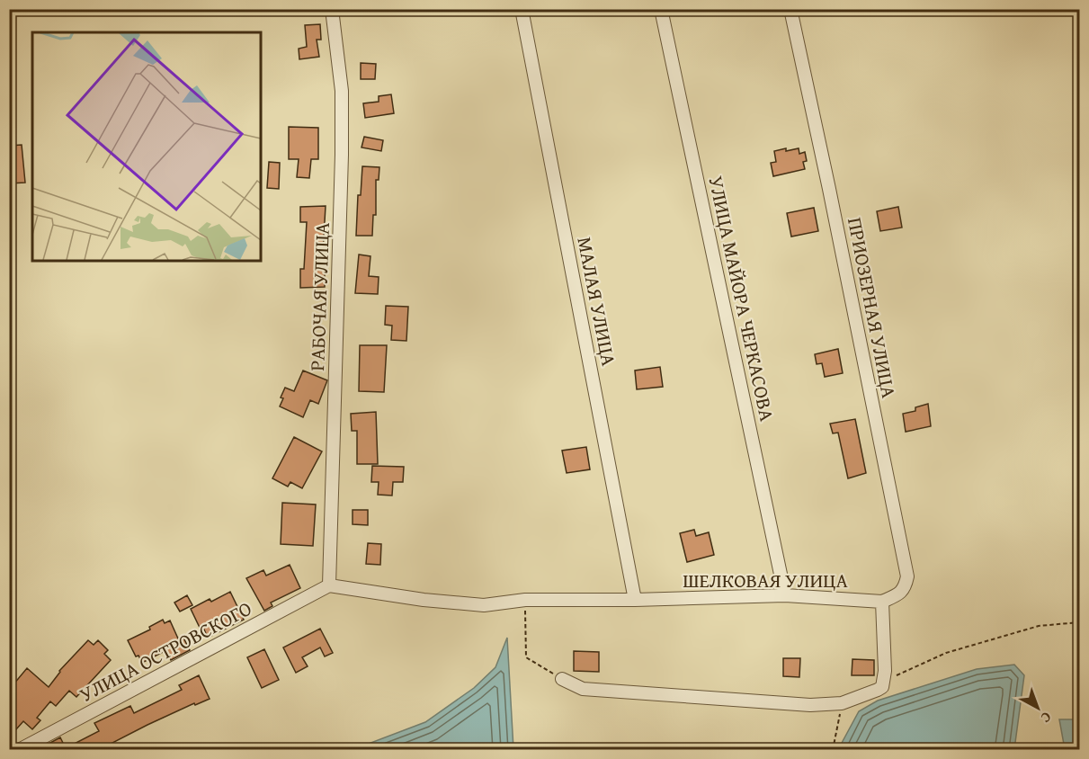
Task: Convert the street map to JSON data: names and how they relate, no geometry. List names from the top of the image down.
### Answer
{
  "streets": {
    "street": [
      "РАБОЧАЯ УЛИЦА",
      "УЛИЦА МАЙОРА ЧЕРКАСОВА",
      "МАЛАЯ УЛИЦА",
      "ПРИОЗЕРНАЯ УЛИЦА",
      "ШЕЛКОВАЯ УЛИЦА",
      "УЛИЦА ОСТРОВСКОГО"
    ]
  },
  "crossings": [
    ["РАБОЧАЯ УЛИЦА", "ШЕЛКОВАЯ УЛИЦА"],
    ["РАБОЧАЯ УЛИЦА", "УЛИЦА ОСТРОВСКОГО"],
    ["УЛИЦА МАЙОРА ЧЕРКАСОВА", "ШЕЛКОВАЯ УЛИЦА"],
    ["МАЛАЯ УЛИЦА", "ШЕЛКОВАЯ УЛИЦА"],
    ["ПРИОЗЕРНАЯ УЛИЦА", "ШЕЛКОВАЯ УЛИЦА"],
    ["ШЕЛКОВАЯ УЛИЦА", "УЛИЦА ОСТРОВСКОГО"]
  ],
  "north": "bottom right"
}
